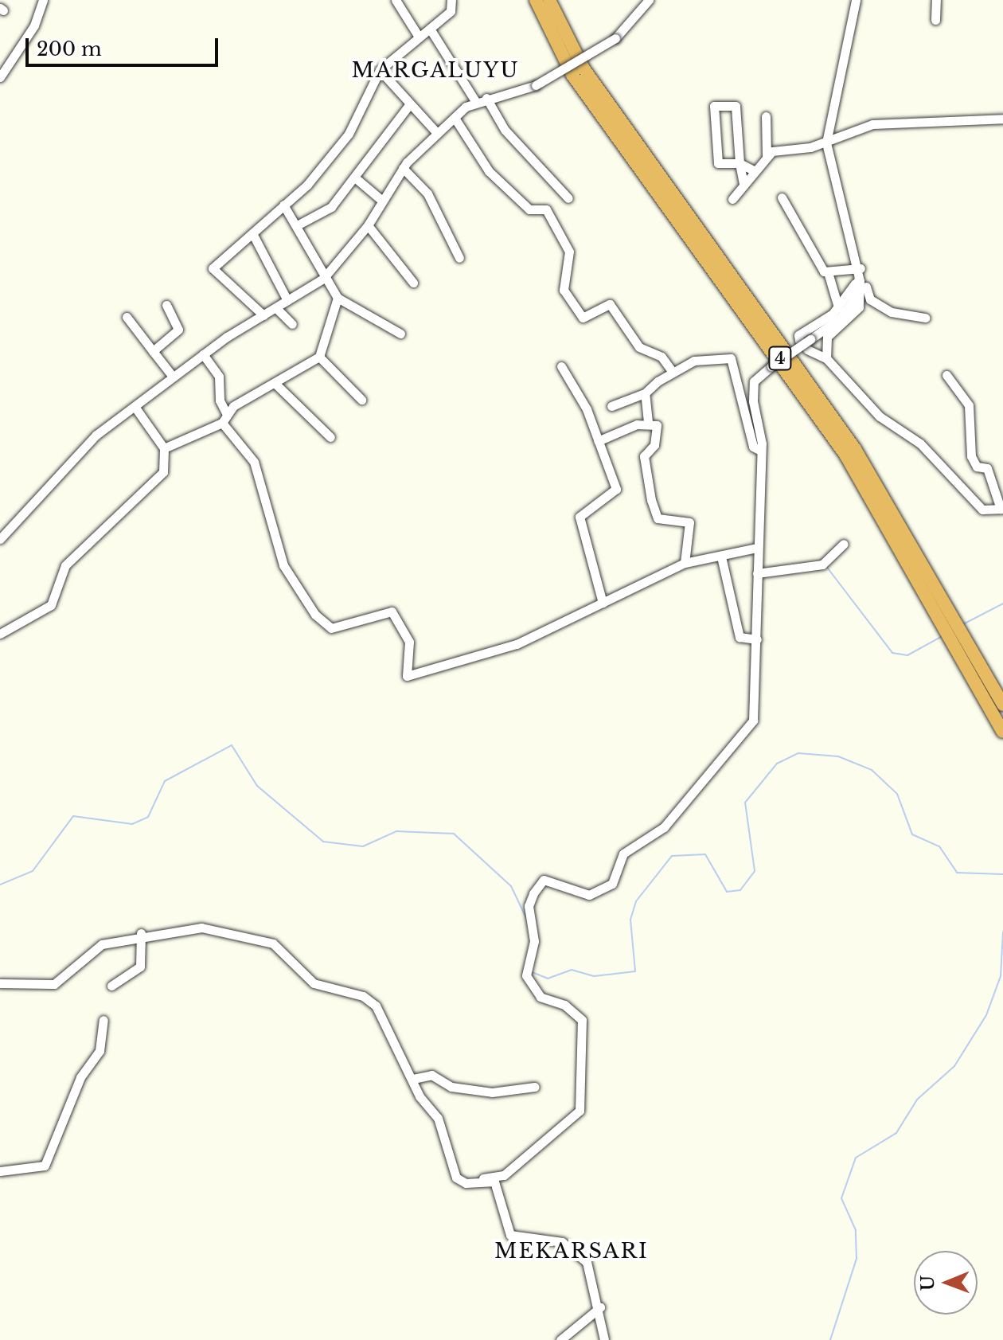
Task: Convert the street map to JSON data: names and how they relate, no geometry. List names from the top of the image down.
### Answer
{
  "streets": {
    "highway": ["4"]
  },
  "districts": ["MARGALUYU", "MEKARSARI"],
  "scale_bar": "200 m",
  "north": "left"
}
